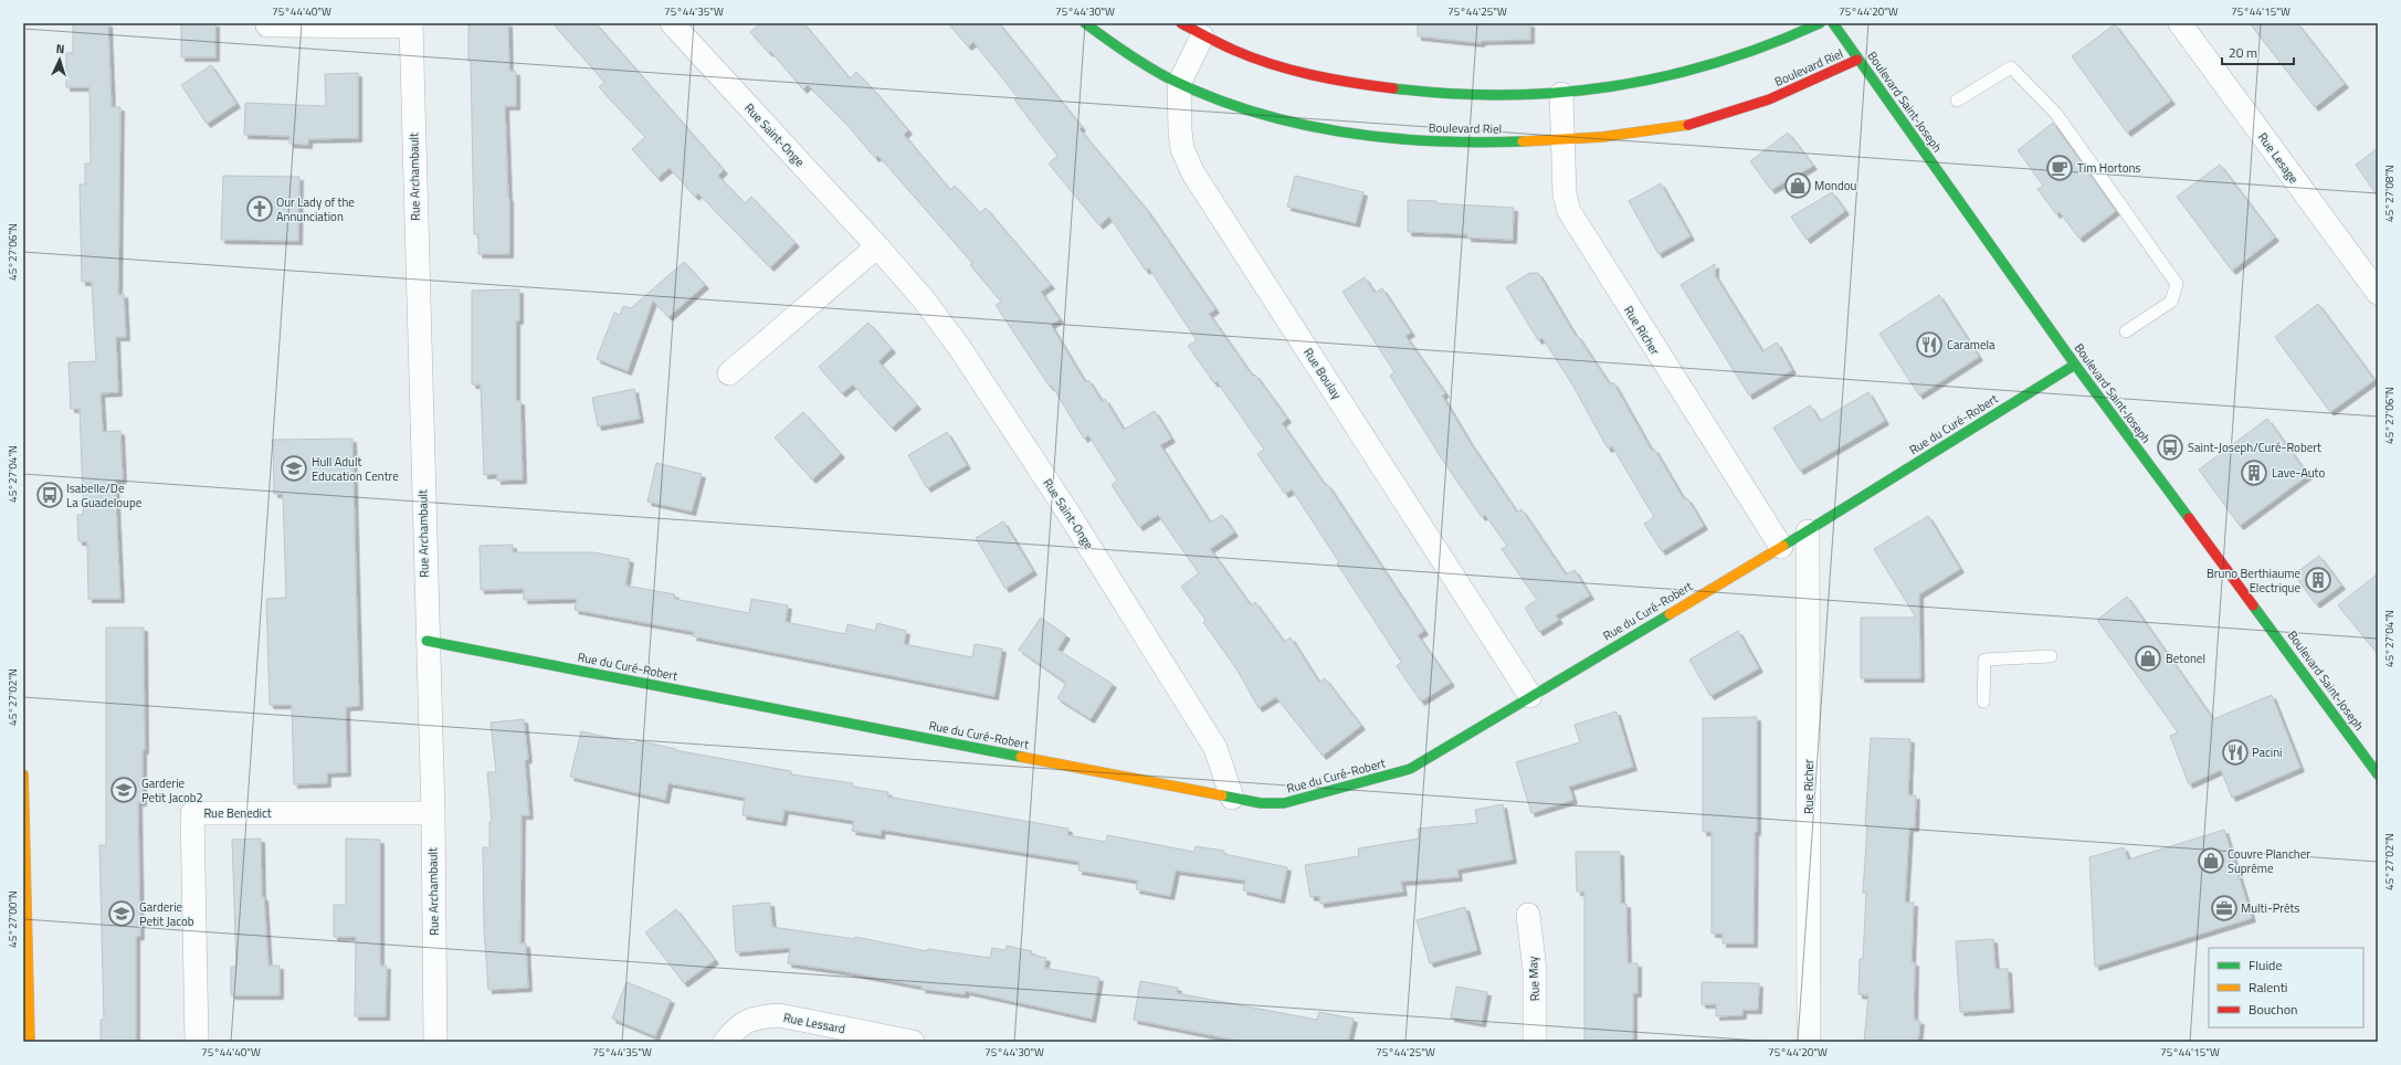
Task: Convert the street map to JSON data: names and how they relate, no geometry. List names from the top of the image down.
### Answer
{
  "streets": {
    "street": [
      "Boulevard Riel",
      "Boulevard Saint-Joseph",
      "Rue Saint-Onge",
      "Rue Lesage",
      "Rue Archambault",
      "Rue Richer",
      "Rue Boulay",
      "Rue du Curé-Robert",
      "Rue Benedict",
      "Rue May",
      "Rue Lessard"
    ]
  },
  "crossings": [
    ["Boulevard Riel", "Boulevard Saint-Joseph"],
    ["Boulevard Riel", "Rue Richer"],
    ["Boulevard Riel", "Rue Boulay"],
    ["Boulevard Saint-Joseph", "Rue du Curé-Robert"],
    ["Rue Saint-Onge", "Rue du Curé-Robert"],
    ["Rue Archambault", "Rue du Curé-Robert"],
    ["Rue Archambault", "Rue Benedict"],
    ["Rue Richer", "Rue du Curé-Robert"],
    ["Rue Boulay", "Rue du Curé-Robert"]
  ],
  "places": {
    "cafe": ["Tim Hortons"],
    "shop": ["Mondou", "Betonel", "Couvre Plancher Suprême"],
    "church": ["Our Lady of the Annunciation"],
    "restaurant": ["Caramela", "Pacini"],
    "bus stop": ["Saint-Joseph/Curé-Robert", "Isabelle/De La Guadeloupe"],
    "school or university": ["Hull Adult Education Centre", "Garderie Petit Jacob2", "Garderie Petit Jacob"],
    "building": ["Lave-Auto", "Bruno Berthiaume Electrique"],
    "office": ["Multi-Prêts"]
  },
  "legend": ["Fluide", "Ralenti", "Bouchon"],
  "scale_bar": "20 m",
  "north": "top",
  "coordinates": [
    "75°44'40\"W",
    "75°44'35\"W",
    "75°44'30\"W",
    "75°44'25\"W",
    "75°44'20\"W",
    "75°44'15\"W",
    "45°27'08\"N",
    "45°27'06\"N",
    "45°27'04\"N",
    "45°27'02\"N",
    "45°27'00\"N"
  ]
}
